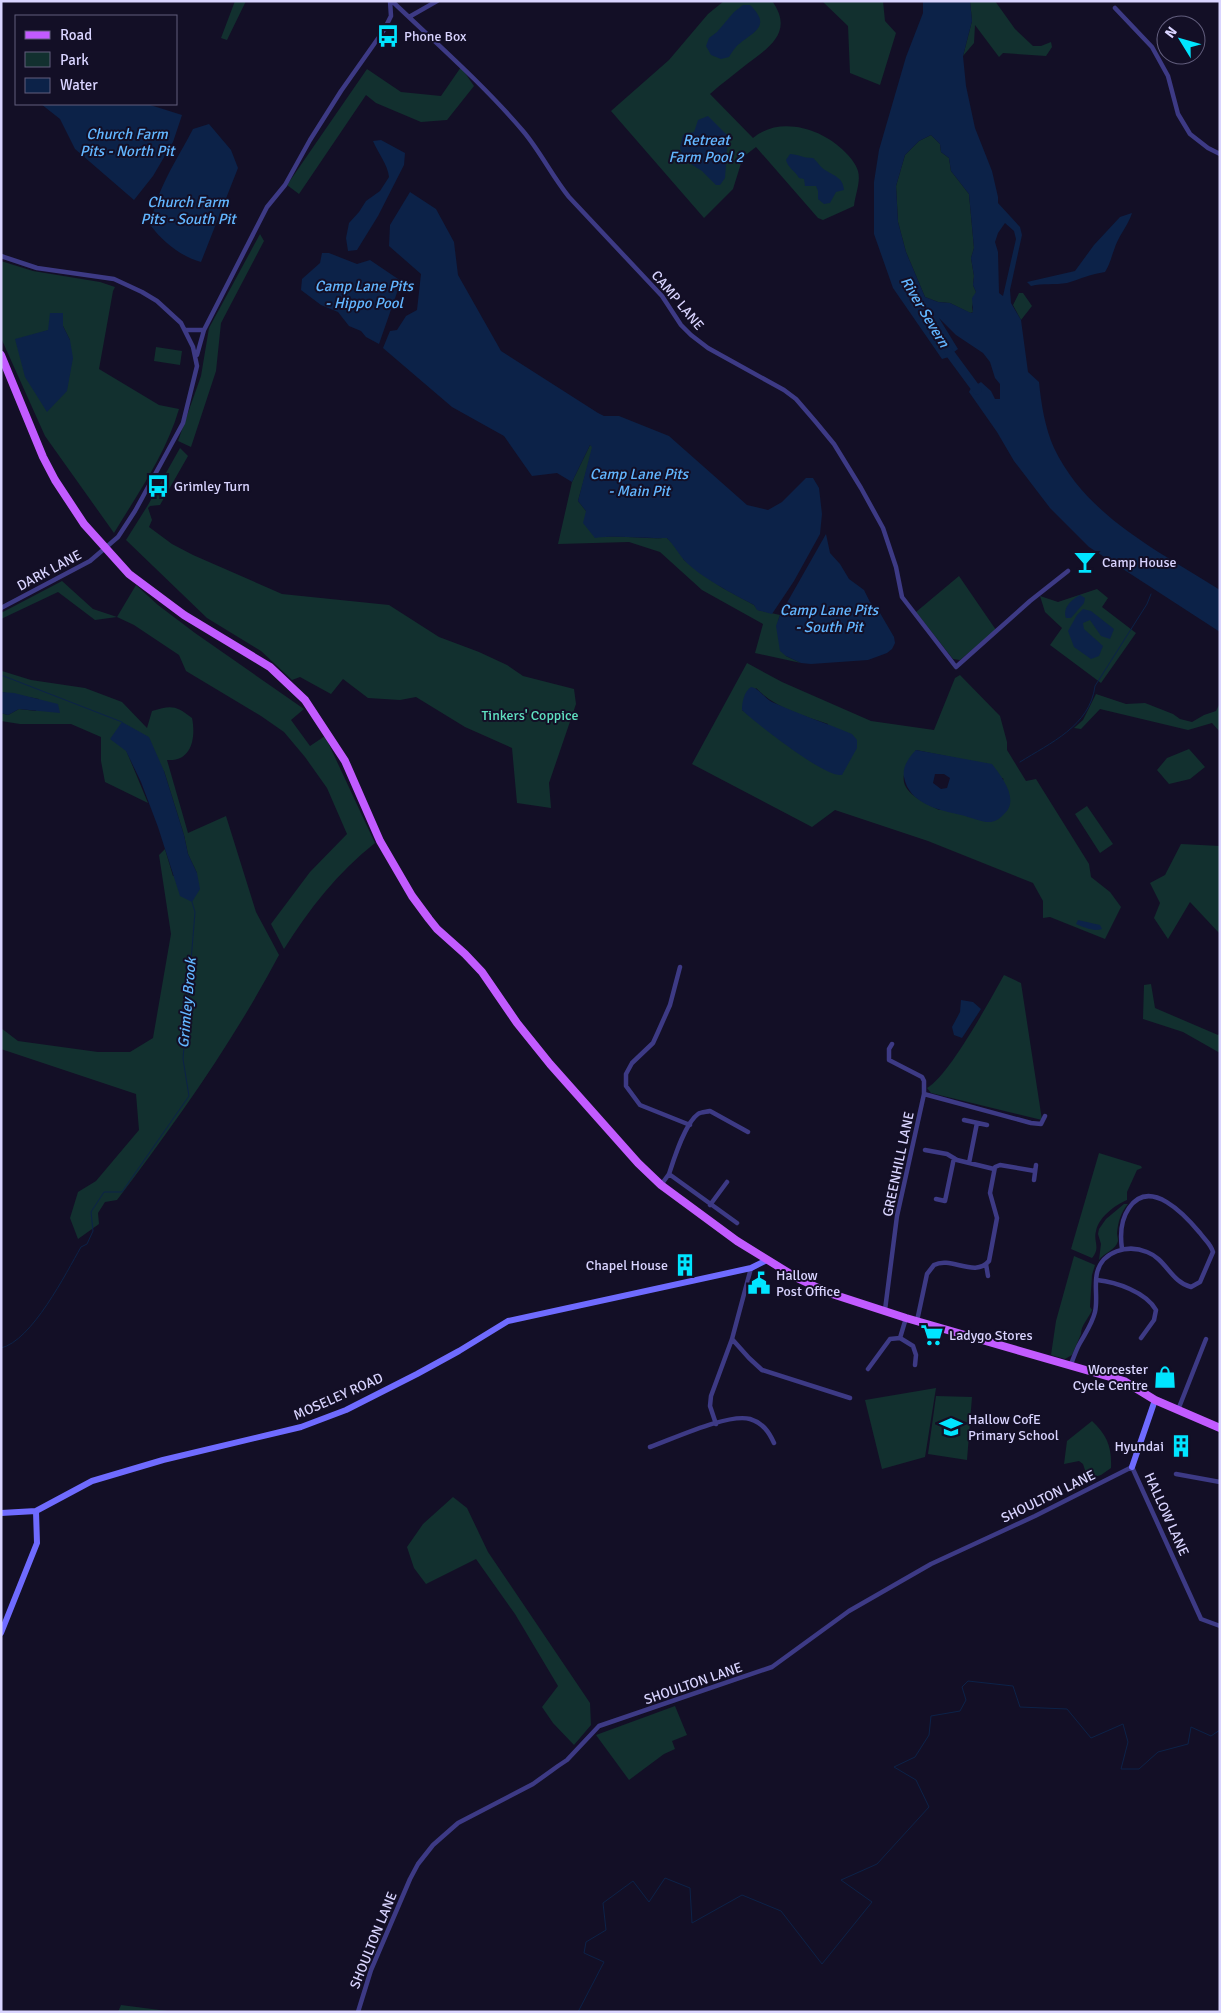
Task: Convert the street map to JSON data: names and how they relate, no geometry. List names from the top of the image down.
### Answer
{
  "streets": {
    "street": [
      "CAMP LANE",
      "DARK LANE",
      "GREENHILL LANE",
      "MOSELEY ROAD",
      "SHOULTON LANE",
      "HALLOW LANE"
    ]
  },
  "crossings": [
    ["SHOULTON LANE", "HALLOW LANE"]
  ],
  "water": [
    "Church Farm Pits - North Pit",
    "Retreat Farm Pool 2",
    "Church Farm Pits - South Pit",
    "Camp Lane Pits - Hippo Pool",
    "River Severn",
    "Camp Lane Pits - Main Pit",
    "Camp Lane Pits - South Pit",
    "Grimley Brook"
  ],
  "parks": ["Tinkers' Coppice"],
  "places": {
    "bus stop": ["Phone Box", "Grimley Turn"],
    "bar": ["Camp House"],
    "building": ["Chapel House", "Hyundai"],
    "public building": ["Hallow Post Office"],
    "supermarket": ["Ladygo Stores"],
    "shop": ["Worcester Cycle Centre"],
    "school or university": ["Hallow CofE Primary School"]
  },
  "legend": ["Road", "Park", "Water"],
  "north": "top left"
}
